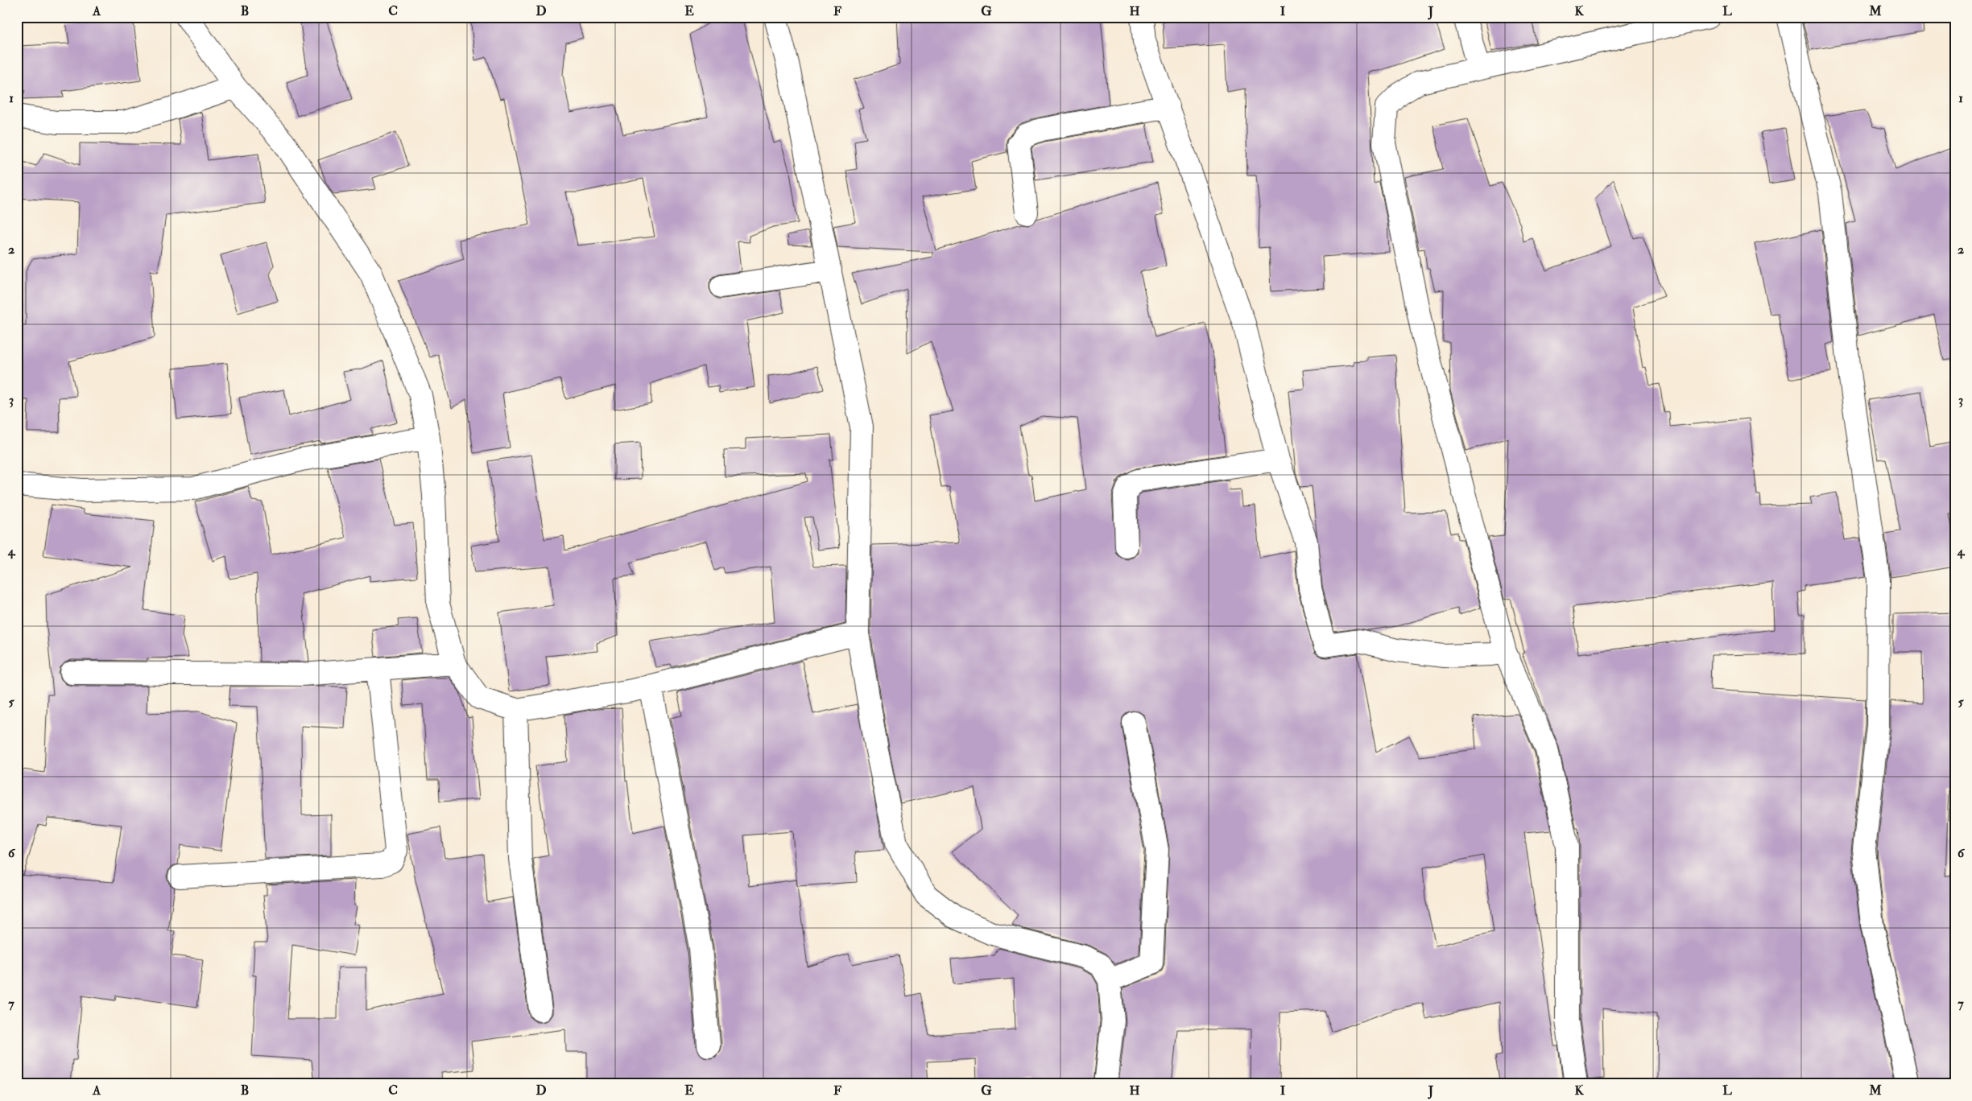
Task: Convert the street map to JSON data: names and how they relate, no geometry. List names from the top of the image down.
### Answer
{
  "grid": {
    "columns": [
      "A",
      "B",
      "C",
      "D",
      "E",
      "F",
      "G",
      "H",
      "I",
      "J",
      "K",
      "L",
      "M"
    ],
    "rows": [
      "1",
      "2",
      "3",
      "4",
      "5",
      "6",
      "7"
    ]
  }
}
